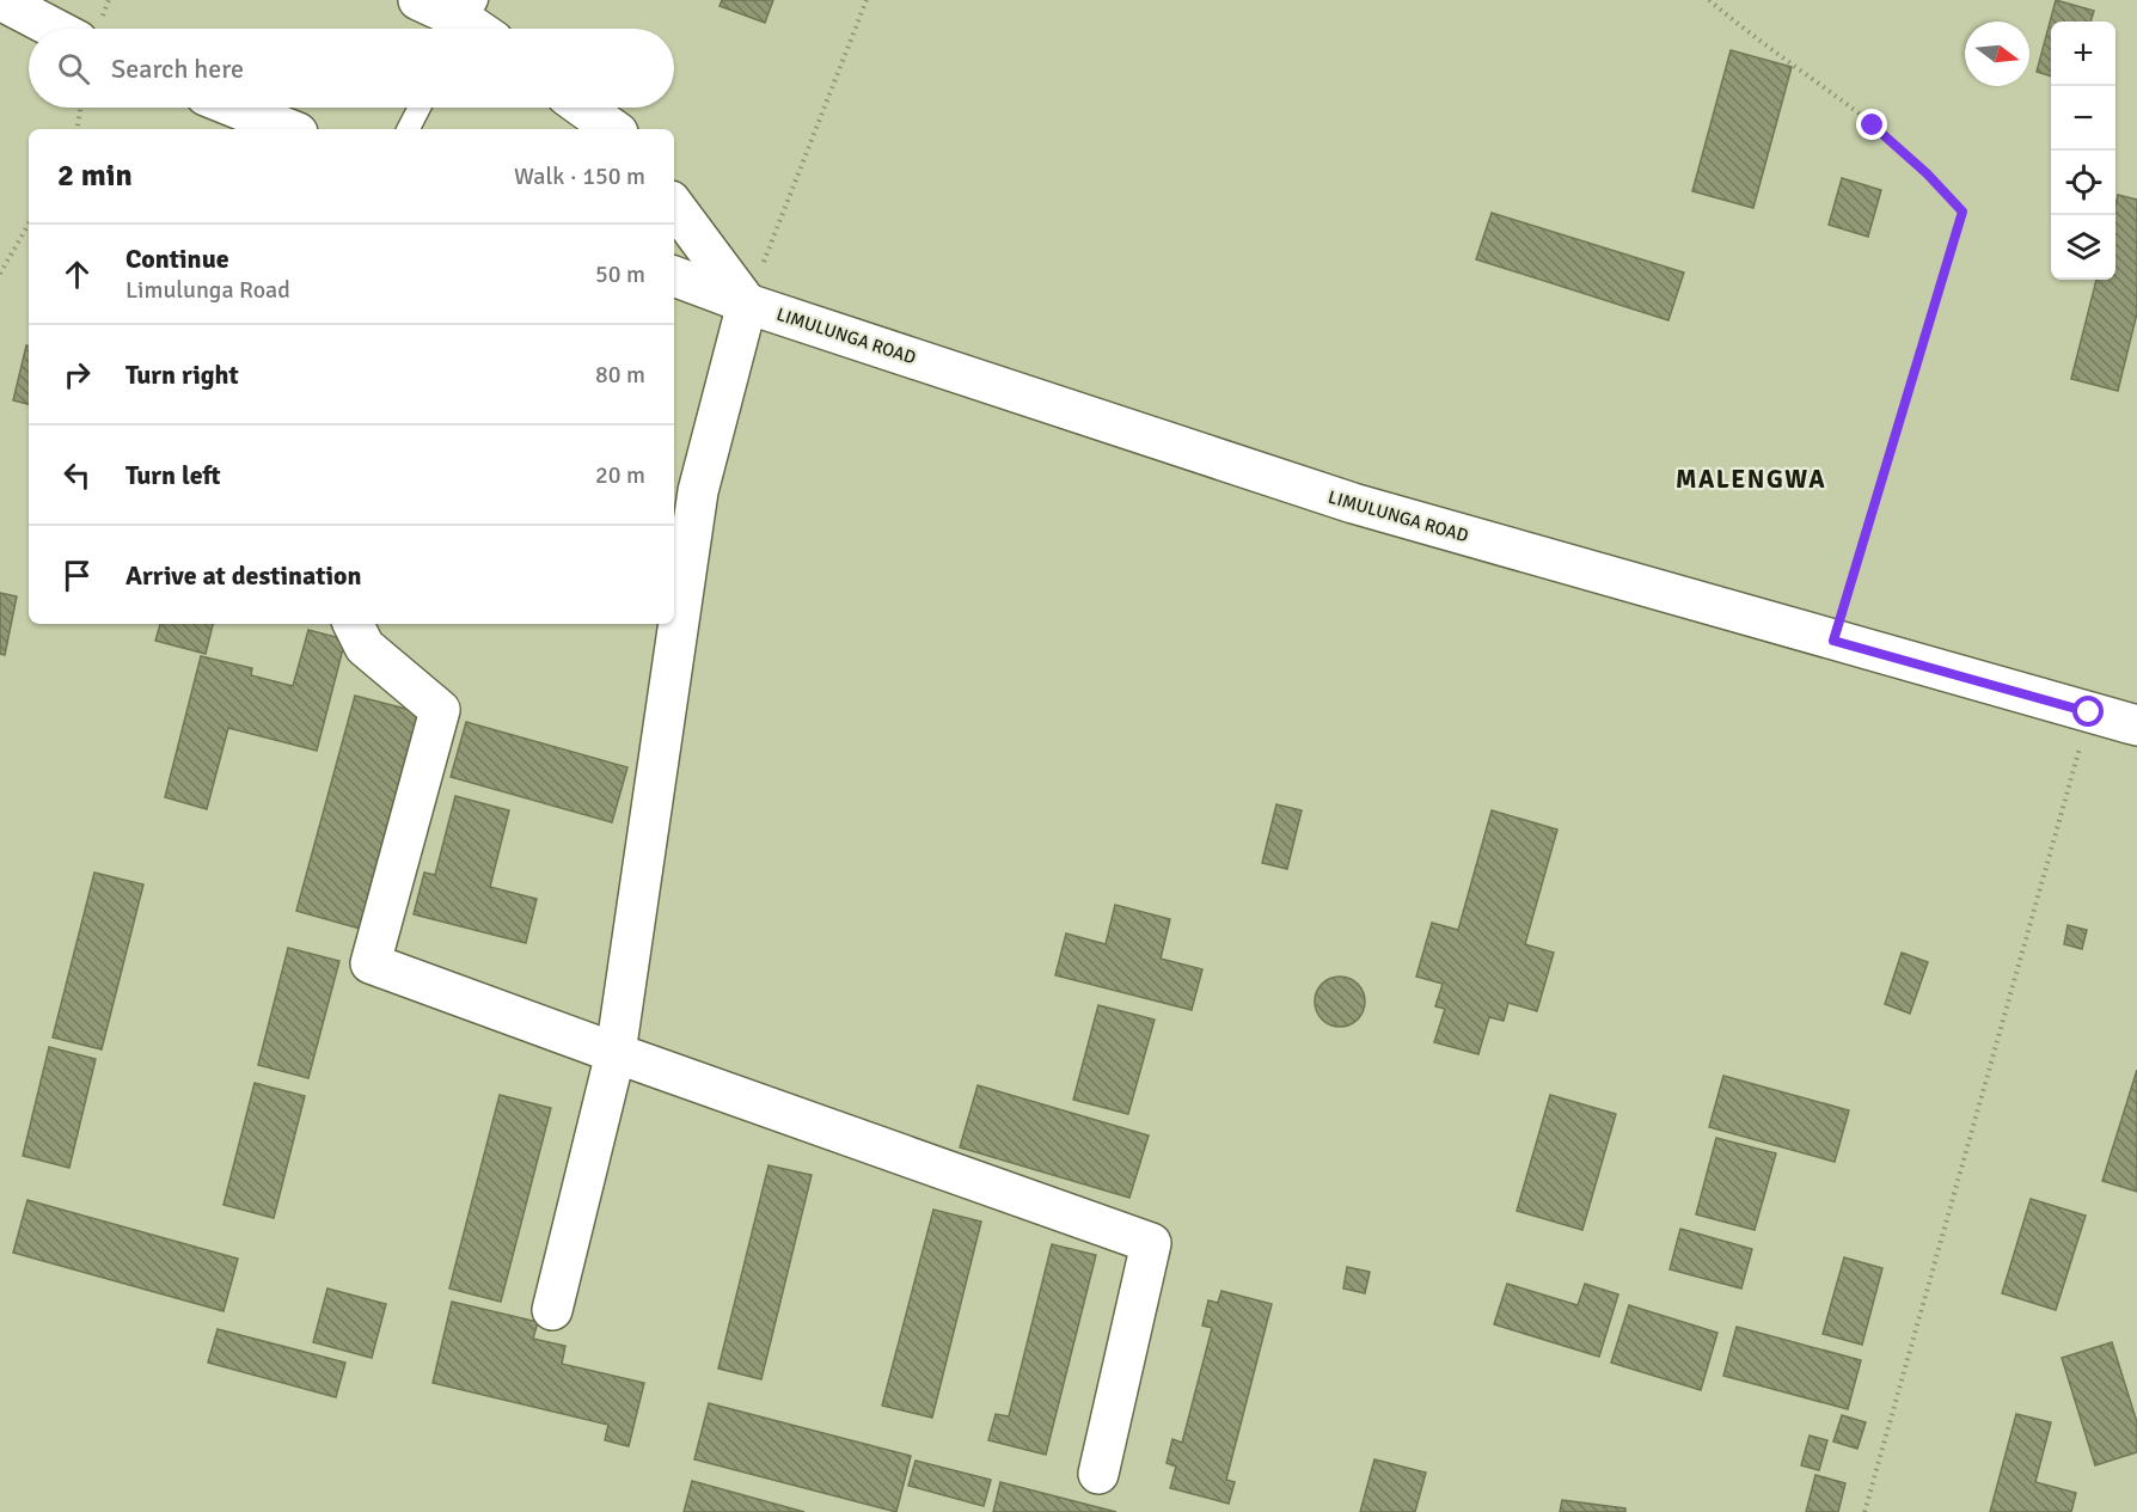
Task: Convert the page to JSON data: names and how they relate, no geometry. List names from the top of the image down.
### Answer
{
  "streets": {
    "street": ["LIMULUNGA ROAD"]
  },
  "districts": ["MALENGWA"],
  "north": "right",
  "page": {
    "map_buttons": ["+", "−"],
    "search": "Search here",
    "heading": ["2 min", "Walk · 150 m"],
    "list": [
      ["Continue", "Limulunga Road", "50 m"],
      ["Turn right", "80 m"],
      ["Turn left", "20 m"],
      "Arrive at destination"
    ]
  }
}
